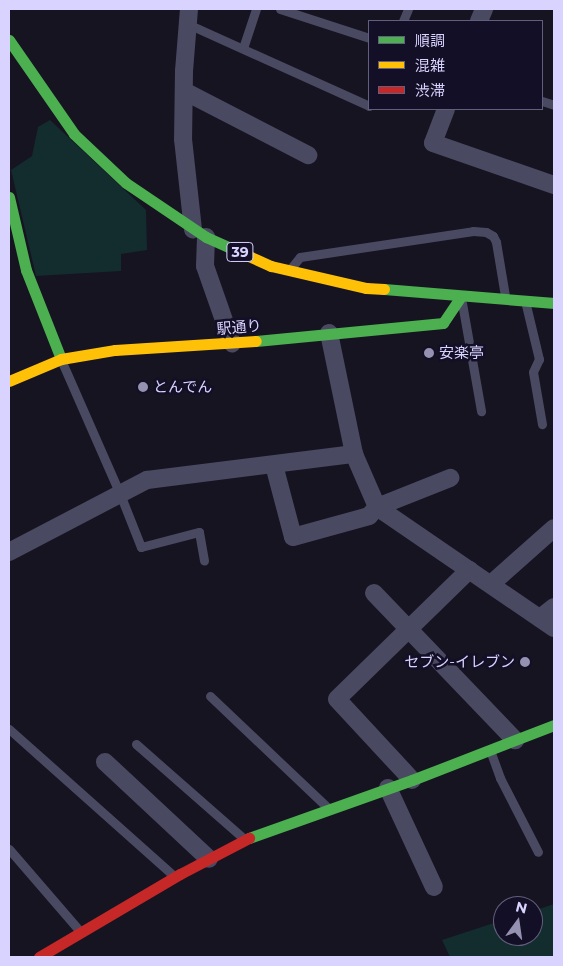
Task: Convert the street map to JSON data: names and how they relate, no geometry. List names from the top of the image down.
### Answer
{
  "streets": {
    "street": ["39", "駅通り"]
  },
  "crossings": [
    ["39", "駅通り"]
  ],
  "places": ["安楽亭", "とんでん", "セブン-イレブン"],
  "legend": ["順調", "混雑", "渋滞"],
  "north": "top"
}
